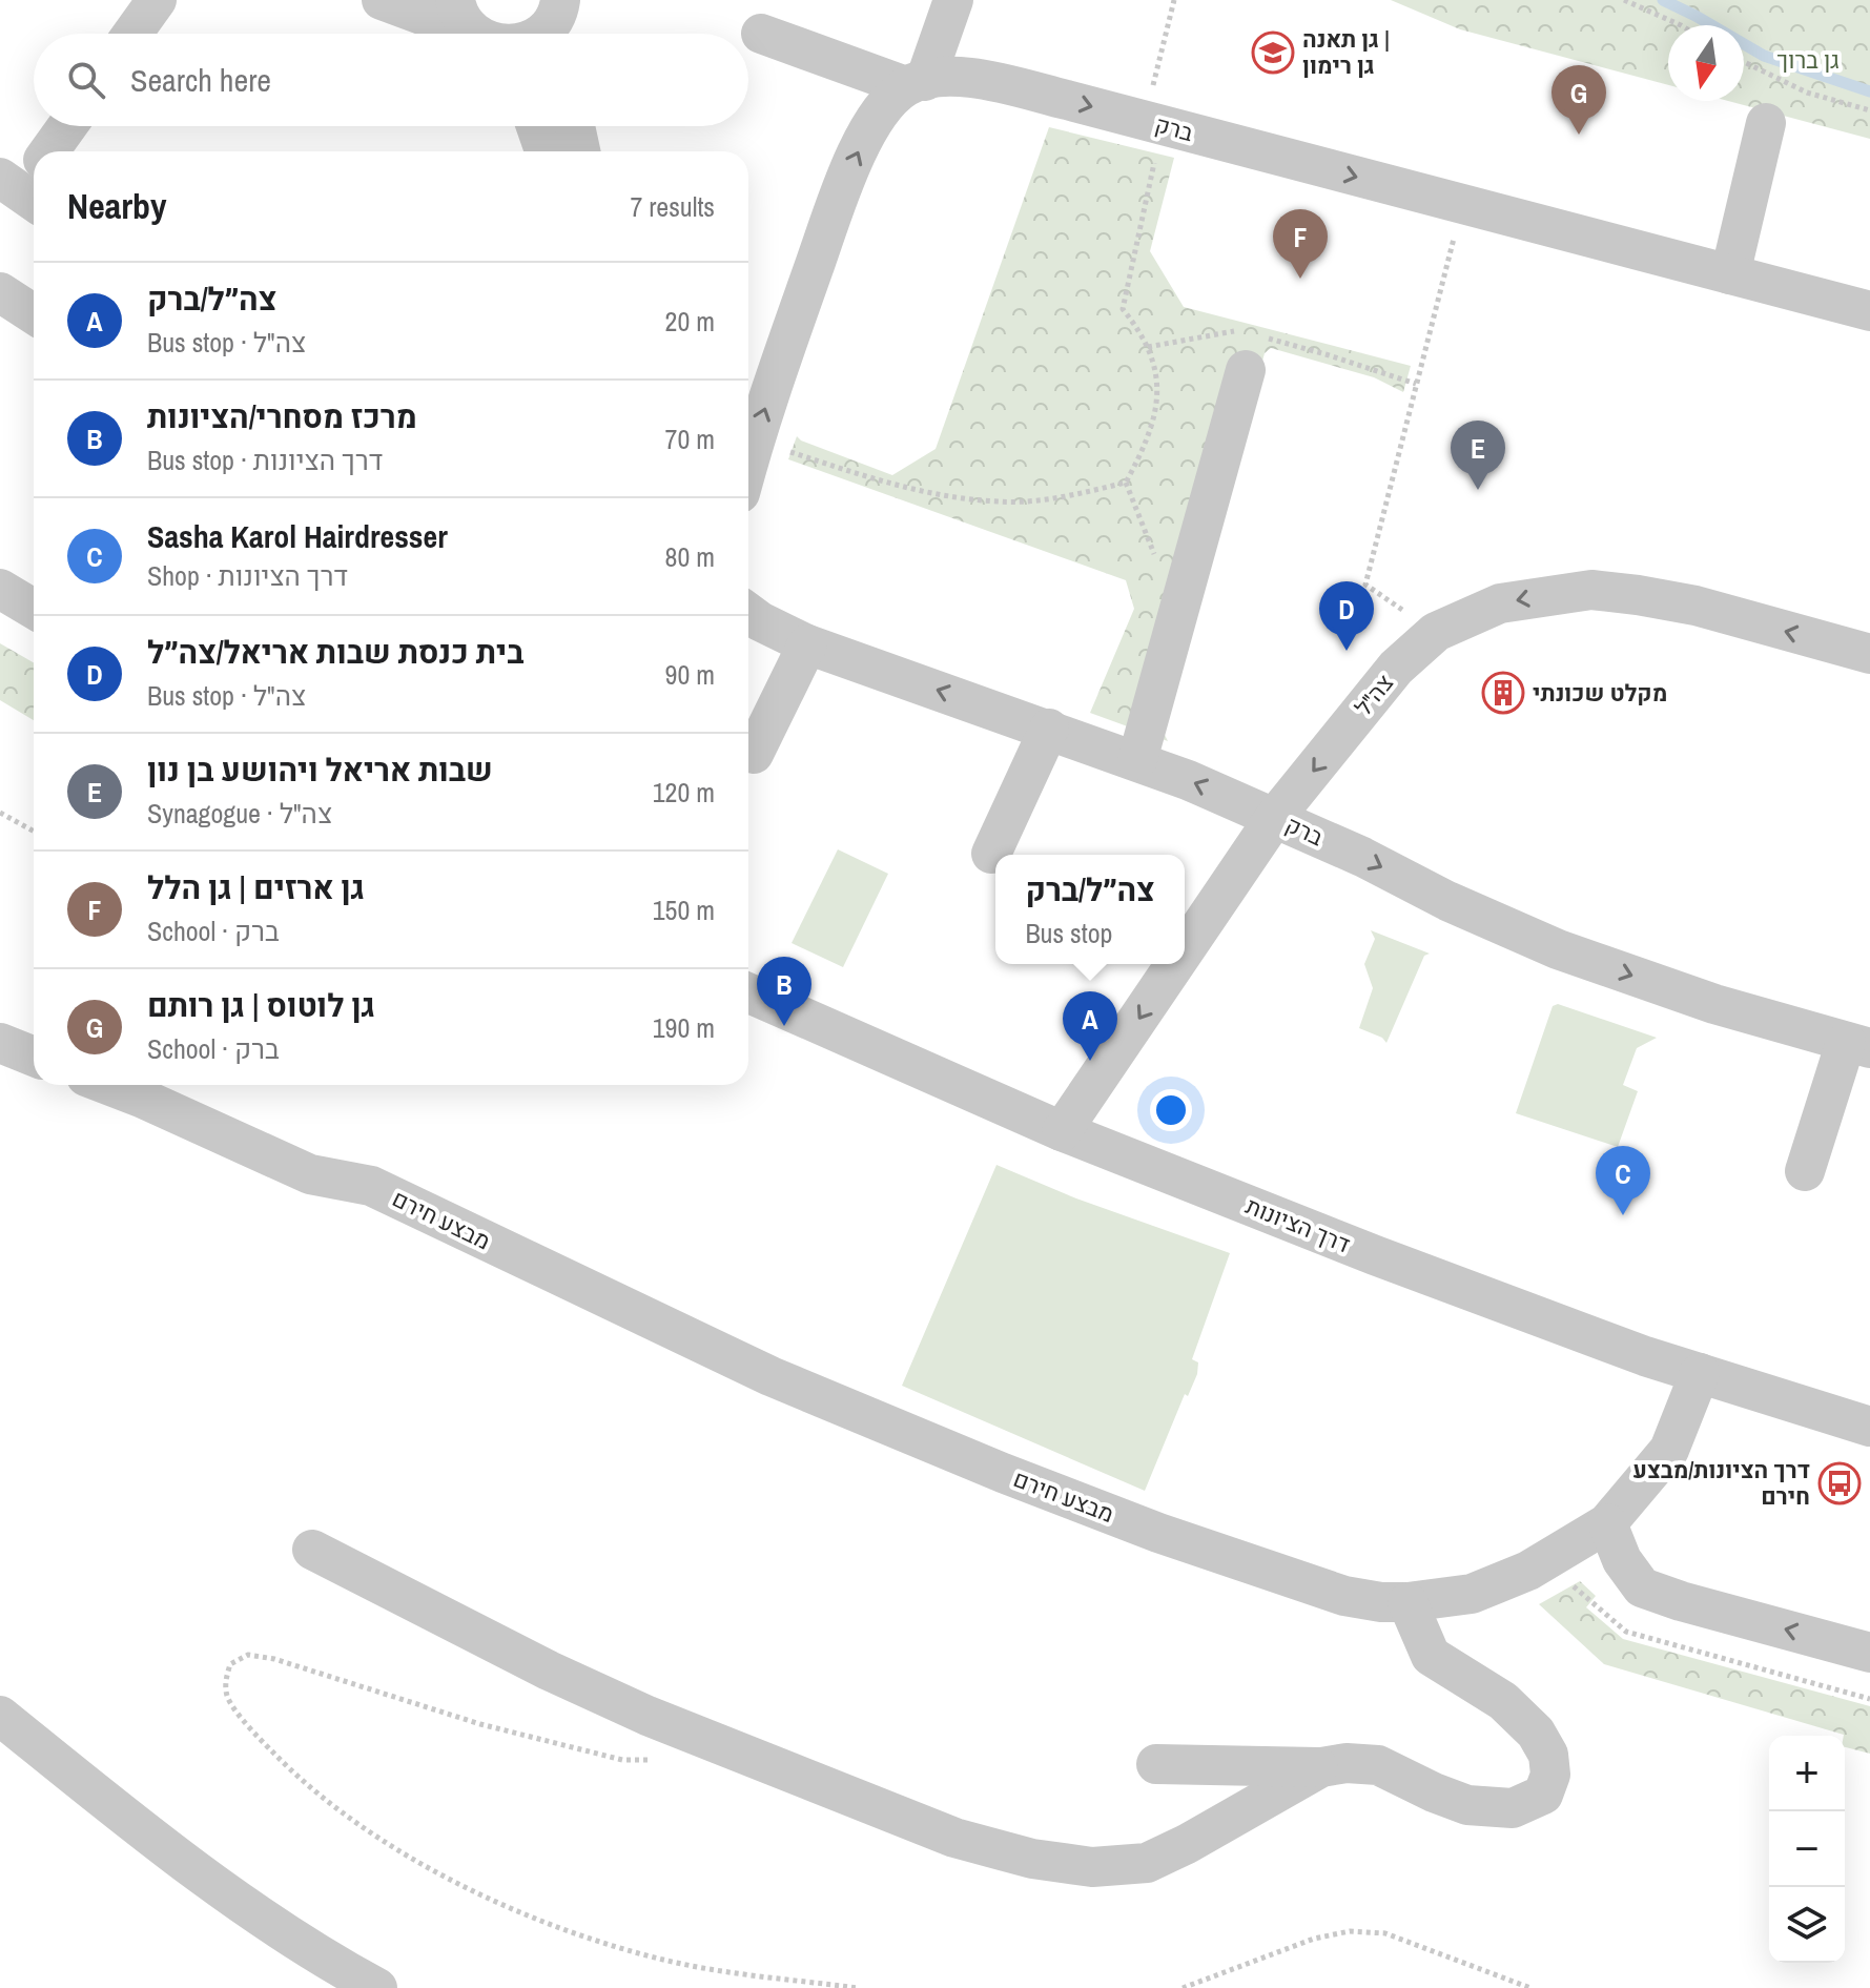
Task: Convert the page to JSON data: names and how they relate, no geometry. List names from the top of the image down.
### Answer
{
  "streets": {
    "street": [
      "ברק",
      "צה\"ל",
      "מבצע חירם",
      "דרך הציונות"
    ]
  },
  "crossings": [
    ["ברק", "צה\"ל"],
    ["צה\"ל", "דרך הציונות"],
    ["מבצע חירם", "דרך הציונות"]
  ],
  "one_way": ["צה\"ל"],
  "parks": ["גן ברוך"],
  "places": {
    "school or university": ["גן תאנה | גן רימון"],
    "building": ["מקלט שכונתי"],
    "bus stop": ["דרך הציונות/מבצע חירם"]
  },
  "north": "bottom",
  "page": {
    "search": "Search here",
    "pins": [
      "G",
      "F",
      "E",
      "D",
      "B",
      "A",
      "C"
    ],
    "heading": ["Nearby", "7 results"],
    "list": [
      {
        "mark": "A",
        "name": "צה״ל/ברק",
        "note": "Bus stop · צה\"ל",
        "value": "20 m"
      },
      {
        "mark": "B",
        "name": "מרכז מסחרי/הציונות",
        "note": "Bus stop · דרך הציונות",
        "value": "70 m"
      },
      {
        "mark": "C",
        "name": "Sasha Karol Hairdresser",
        "note": "Shop · דרך הציונות",
        "value": "80 m"
      },
      {
        "mark": "D",
        "name": "בית כנסת שבות אריאל/צה״ל",
        "note": "Bus stop · צה\"ל",
        "value": "90 m"
      },
      {
        "mark": "E",
        "name": "שבות אריאל ויהושע בן נון",
        "note": "Synagogue · צה\"ל",
        "value": "120 m"
      },
      {
        "mark": "F",
        "name": "גן ארזים | גן הלל",
        "note": "School · ברק",
        "value": "150 m"
      },
      {
        "mark": "G",
        "name": "גן לוטוס | גן רותם",
        "note": "School · ברק",
        "value": "190 m"
      }
    ],
    "popup": ["צה״ל/ברק", "Bus stop"],
    "map_buttons": ["+", "−"]
  }
}
